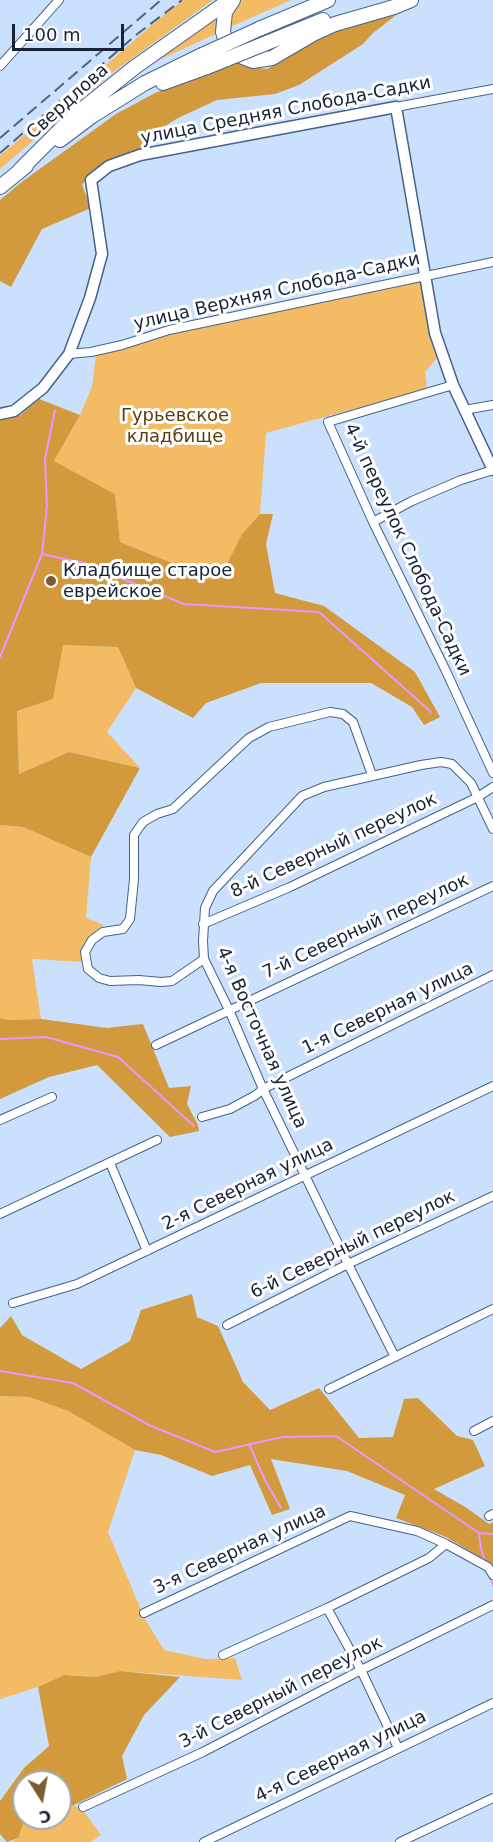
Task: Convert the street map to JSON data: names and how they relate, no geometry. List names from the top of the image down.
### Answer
{
  "streets": {
    "main road": ["Свердлова"],
    "street": [
      "улица Средняя Слобода-Садки",
      "улица Верхняя Слобода-Садки",
      "4-й переулок Слобода-Садки",
      "8-й Северный переулок",
      "7-й Северный переулок",
      "1-я Северная улица",
      "4-я Восточная улица",
      "2-я Северная улица",
      "6-й Северный переулок",
      "3-я Северная улица",
      "3-й Северный переулок",
      "4-я Северная улица"
    ]
  },
  "crossings": [
    ["улица Средняя Слобода-Садки", "улица Верхняя Слобода-Садки"],
    ["8-й Северный переулок", "4-я Восточная улица"],
    ["7-й Северный переулок", "4-я Восточная улица"],
    ["1-я Северная улица", "4-я Восточная улица"],
    ["4-я Восточная улица", "2-я Северная улица"],
    ["4-я Восточная улица", "6-й Северный переулок"]
  ],
  "parks": ["Гурьевское кладбище"],
  "places": ["Кладбище старое еврейское"],
  "scale_bar": "100 m",
  "north": "bottom"
}
